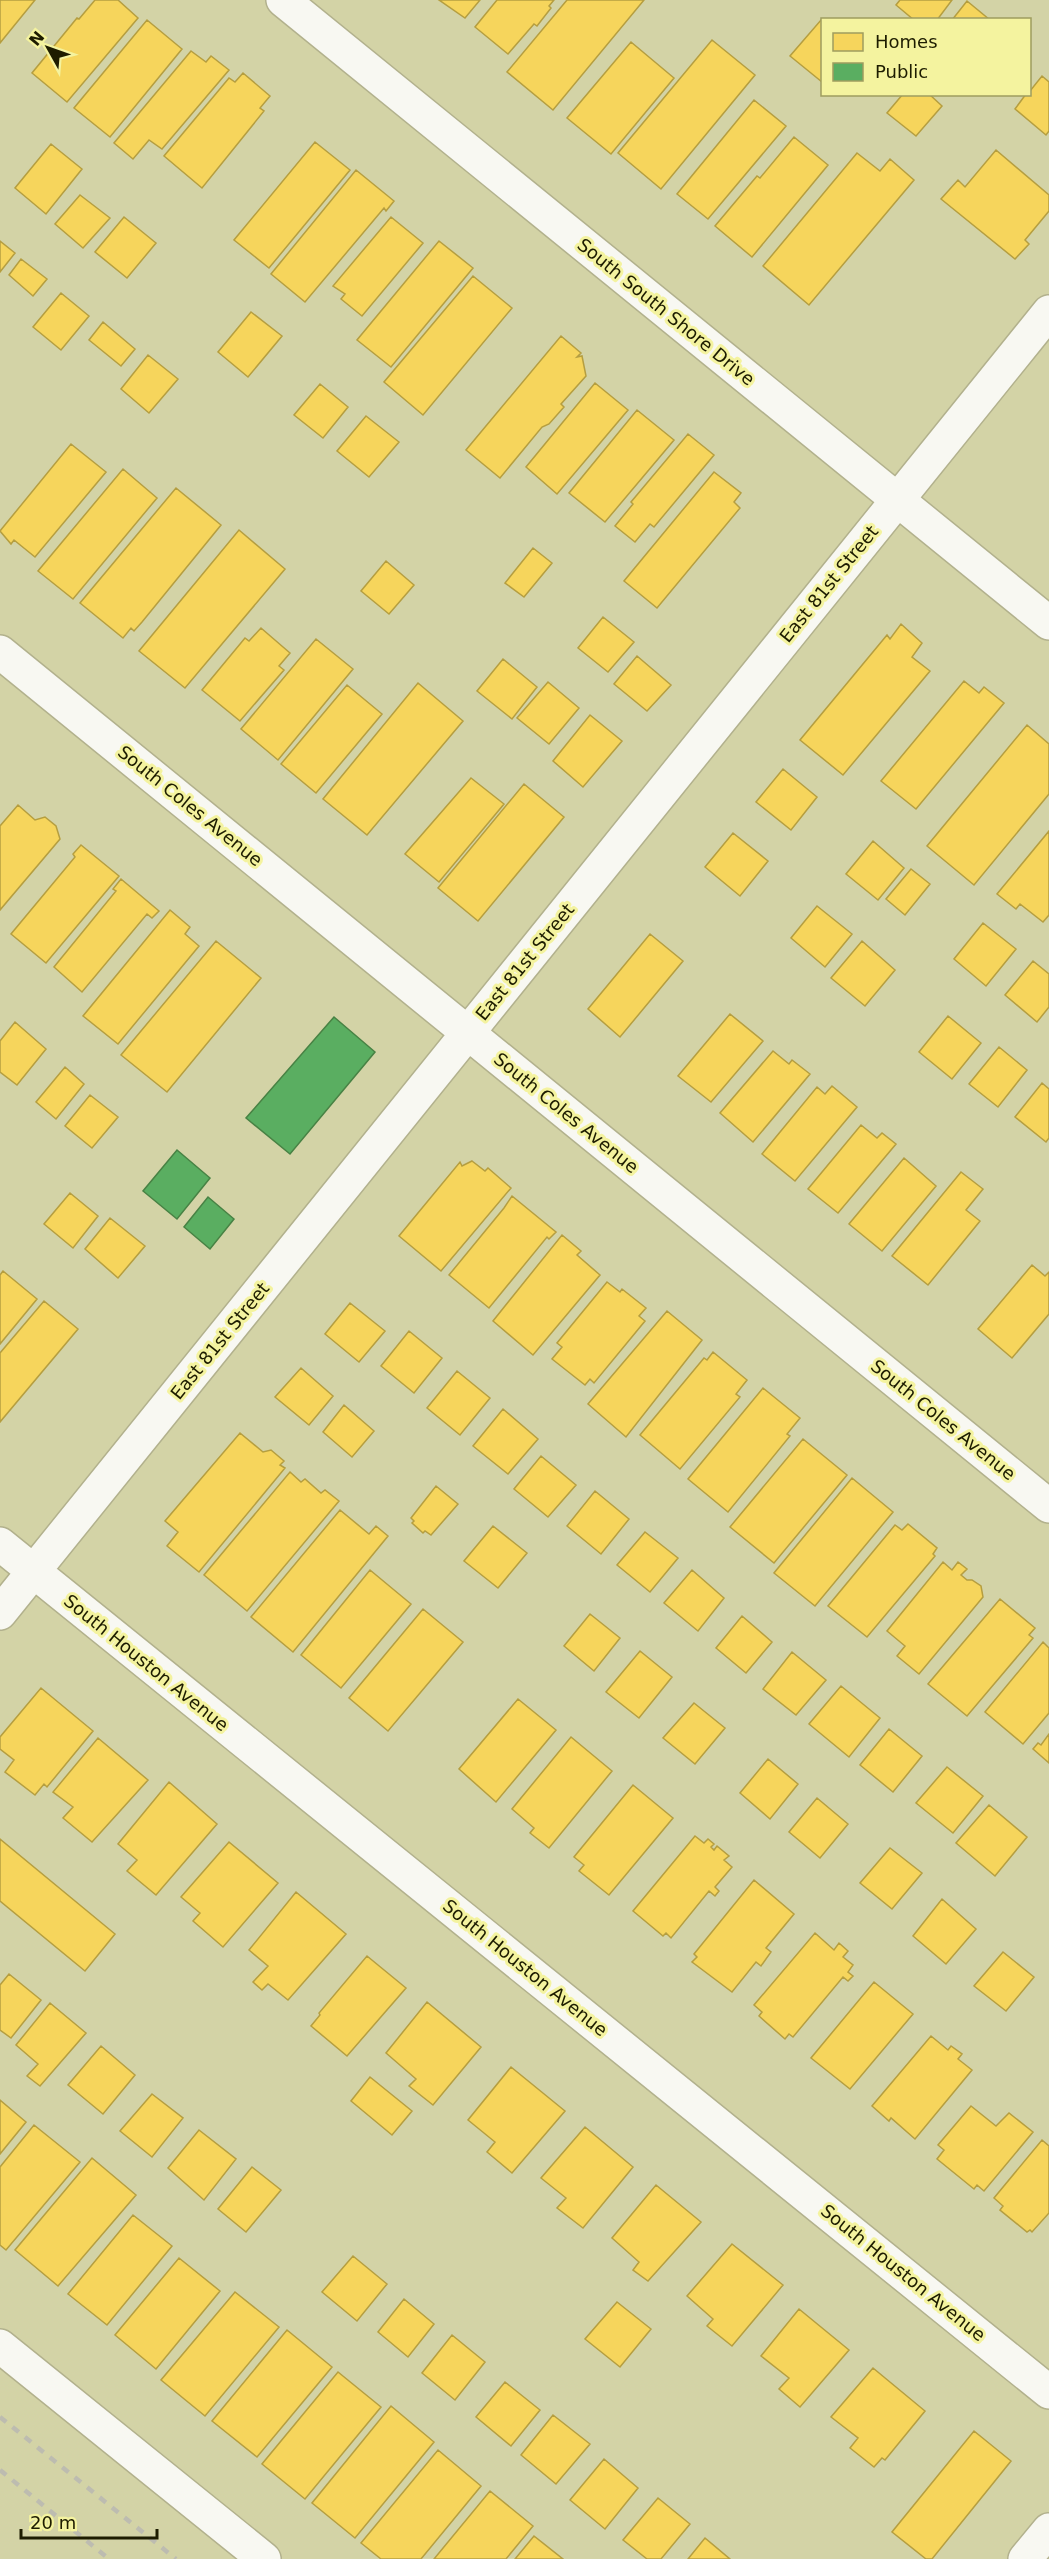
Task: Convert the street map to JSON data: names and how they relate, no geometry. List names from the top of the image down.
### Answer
{
  "streets": {
    "street": [
      "South South Shore Drive",
      "East 81st Street",
      "South Coles Avenue",
      "South Houston Avenue"
    ]
  },
  "crossings": [
    ["South South Shore Drive", "East 81st Street"],
    ["East 81st Street", "South Coles Avenue"],
    ["East 81st Street", "South Houston Avenue"]
  ],
  "legend": ["Homes", "Public"],
  "scale_bar": "20 m",
  "north": "top left"
}
